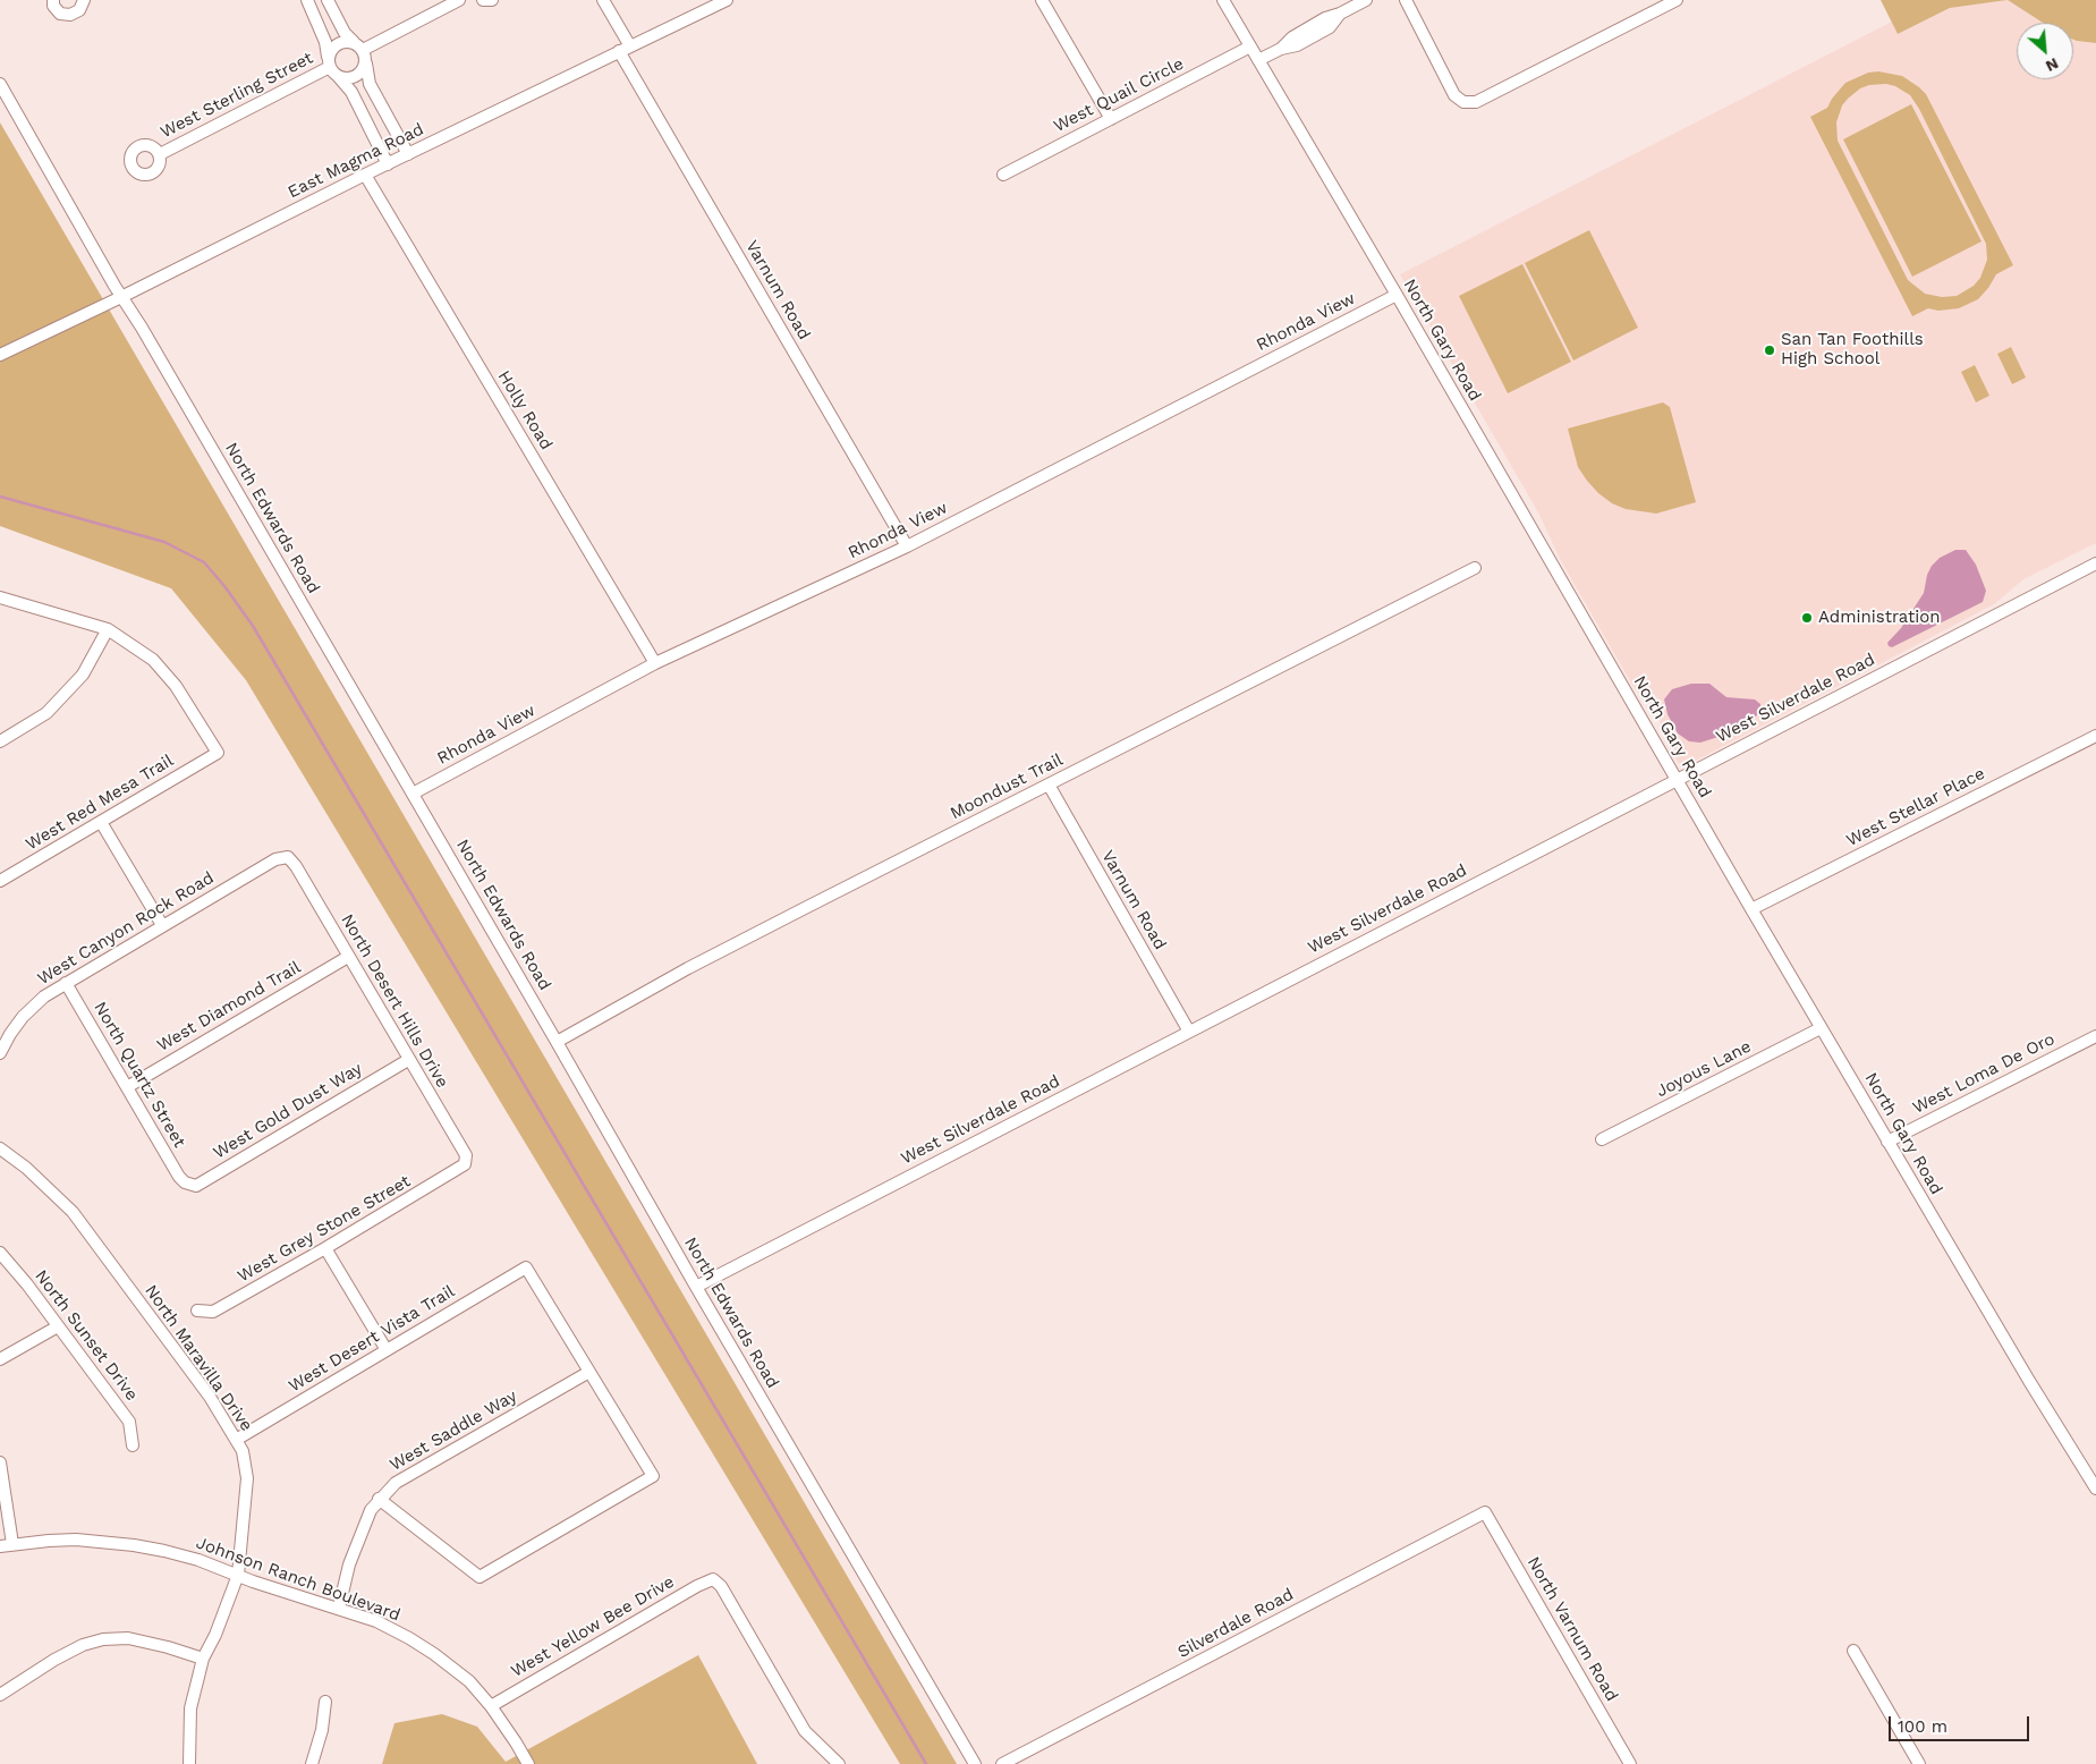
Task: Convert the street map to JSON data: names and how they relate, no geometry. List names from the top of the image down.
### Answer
{
  "streets": {
    "street": [
      "West Sterling Street",
      "West Quail Circle",
      "East Magma Road",
      "Varnum Road",
      "Rhonda View",
      "North Gary Road",
      "Holly Road",
      "North Edwards Road",
      "West Silverdale Road",
      "Moondust Trail",
      "West Red Mesa Trail",
      "West Stellar Place",
      "West Canyon Rock Road",
      "North Desert Hills Drive",
      "West Diamond Trail",
      "Joyous Lane",
      "West Loma De Oro",
      "North Quartz Street",
      "West Gold Dust Way",
      "West Grey Stone Street",
      "North Sunset Drive",
      "West Desert Vista Trail",
      "North Maravilla Drive",
      "West Saddle Way",
      "Johnson Ranch Boulevard",
      "Silverdale Road",
      "West Yellow Bee Drive",
      "North Varnum Road"
    ]
  },
  "crossings": [
    ["West Quail Circle", "North Gary Road"],
    ["East Magma Road", "Varnum Road"],
    ["East Magma Road", "Holly Road"],
    ["East Magma Road", "North Edwards Road"],
    ["Varnum Road", "Rhonda View"],
    ["Varnum Road", "West Silverdale Road"],
    ["Varnum Road", "Moondust Trail"],
    ["Rhonda View", "North Gary Road"],
    ["Rhonda View", "Holly Road"],
    ["Rhonda View", "North Edwards Road"],
    ["North Gary Road", "West Silverdale Road"],
    ["North Gary Road", "West Stellar Place"],
    ["North Gary Road", "Joyous Lane"],
    ["North Gary Road", "West Loma De Oro"],
    ["North Edwards Road", "West Silverdale Road"],
    ["North Edwards Road", "Moondust Trail"],
    ["West Canyon Rock Road", "North Desert Hills Drive"],
    ["West Canyon Rock Road", "North Quartz Street"],
    ["North Desert Hills Drive", "West Diamond Trail"],
    ["North Desert Hills Drive", "West Gold Dust Way"],
    ["North Desert Hills Drive", "West Grey Stone Street"],
    ["West Diamond Trail", "North Quartz Street"],
    ["North Quartz Street", "West Gold Dust Way"],
    ["West Desert Vista Trail", "North Maravilla Drive"],
    ["West Desert Vista Trail", "West Saddle Way"],
    ["North Maravilla Drive", "Johnson Ranch Boulevard"],
    ["West Saddle Way", "Johnson Ranch Boulevard"],
    ["Johnson Ranch Boulevard", "West Yellow Bee Drive"],
    ["Silverdale Road", "North Varnum Road"]
  ],
  "places": ["San Tan Foothills High School", "Administration"],
  "scale_bar": "100 m",
  "north": "bottom right"
}
